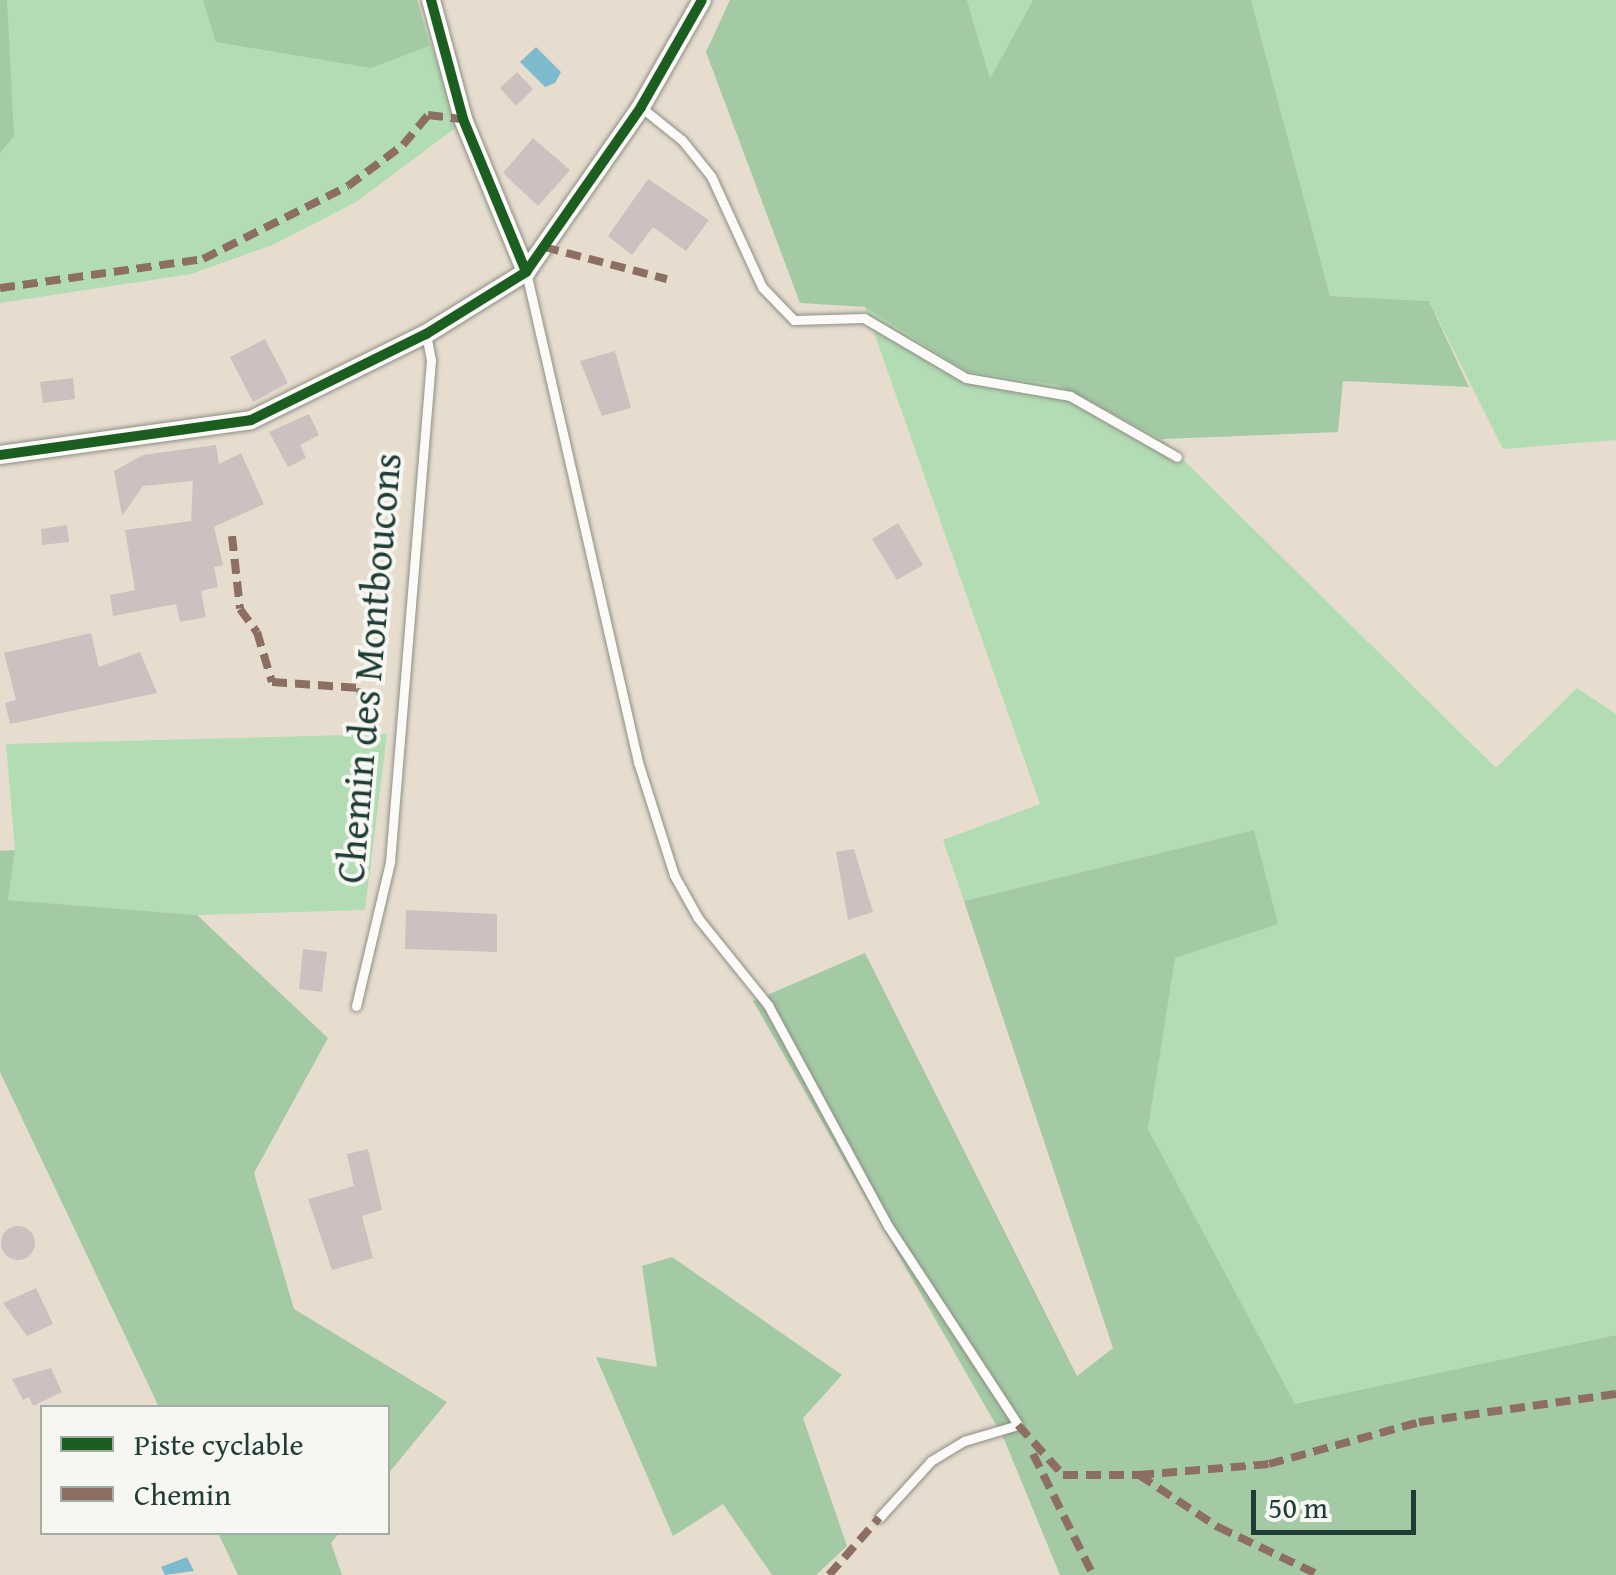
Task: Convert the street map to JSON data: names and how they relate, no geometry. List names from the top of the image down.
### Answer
{
  "streets": {
    "lane": ["Chemin des Montboucons"]
  },
  "legend": ["Piste cyclable", "Chemin"],
  "scale_bar": "50 m"
}
